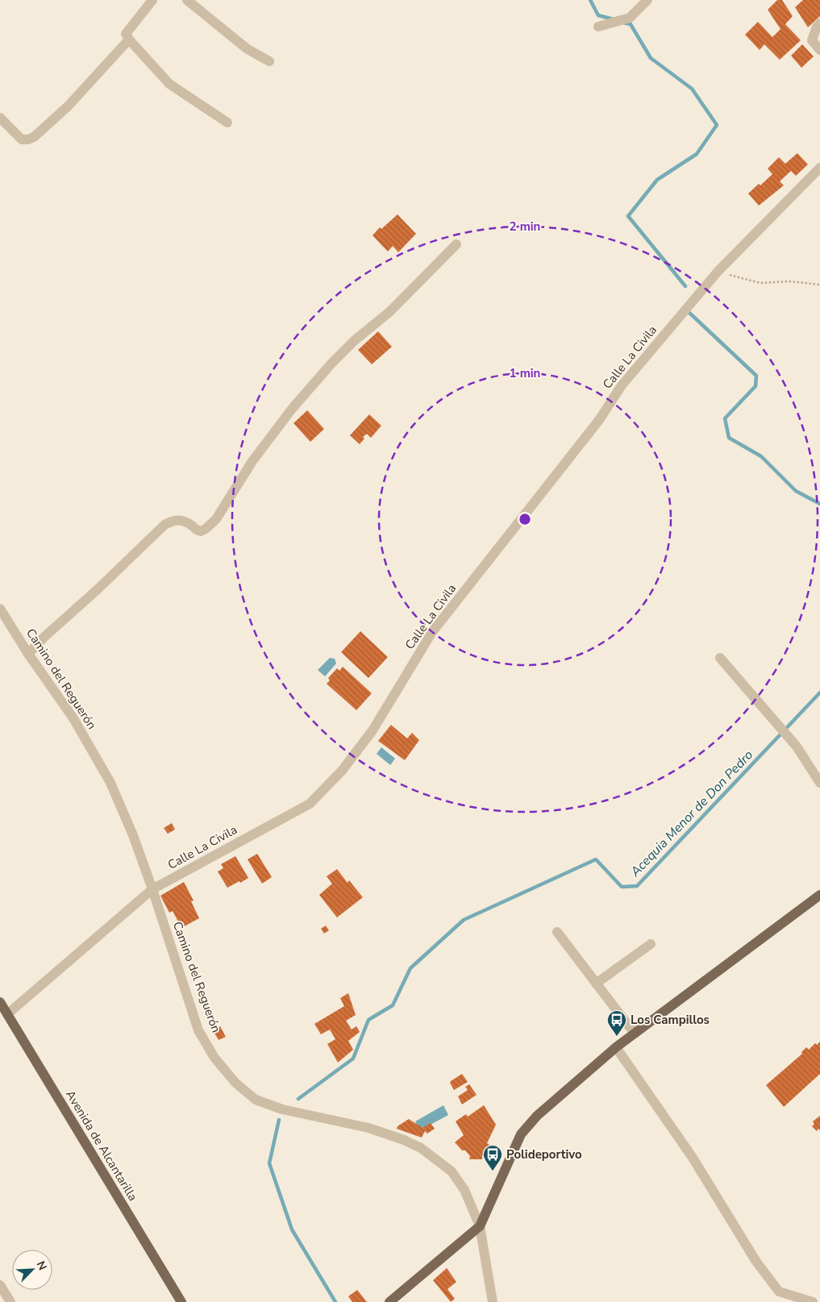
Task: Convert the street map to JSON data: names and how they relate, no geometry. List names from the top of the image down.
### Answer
{
  "streets": {
    "main road": ["Avenida de Alcantarilla"],
    "street": ["Calle La Civila", "Camino del Reguerón"]
  },
  "crossings": [
    ["Calle La Civila", "Camino del Reguerón"],
    ["Calle La Civila", "Avenida de Alcantarilla"]
  ],
  "water": ["Acequia Menor de Don Pedro"],
  "places": {
    "bus stop": ["Los Campillos", "Polideportivo"]
  },
  "north": "top right",
  "rings": ["2 min", "1 min"]
}
